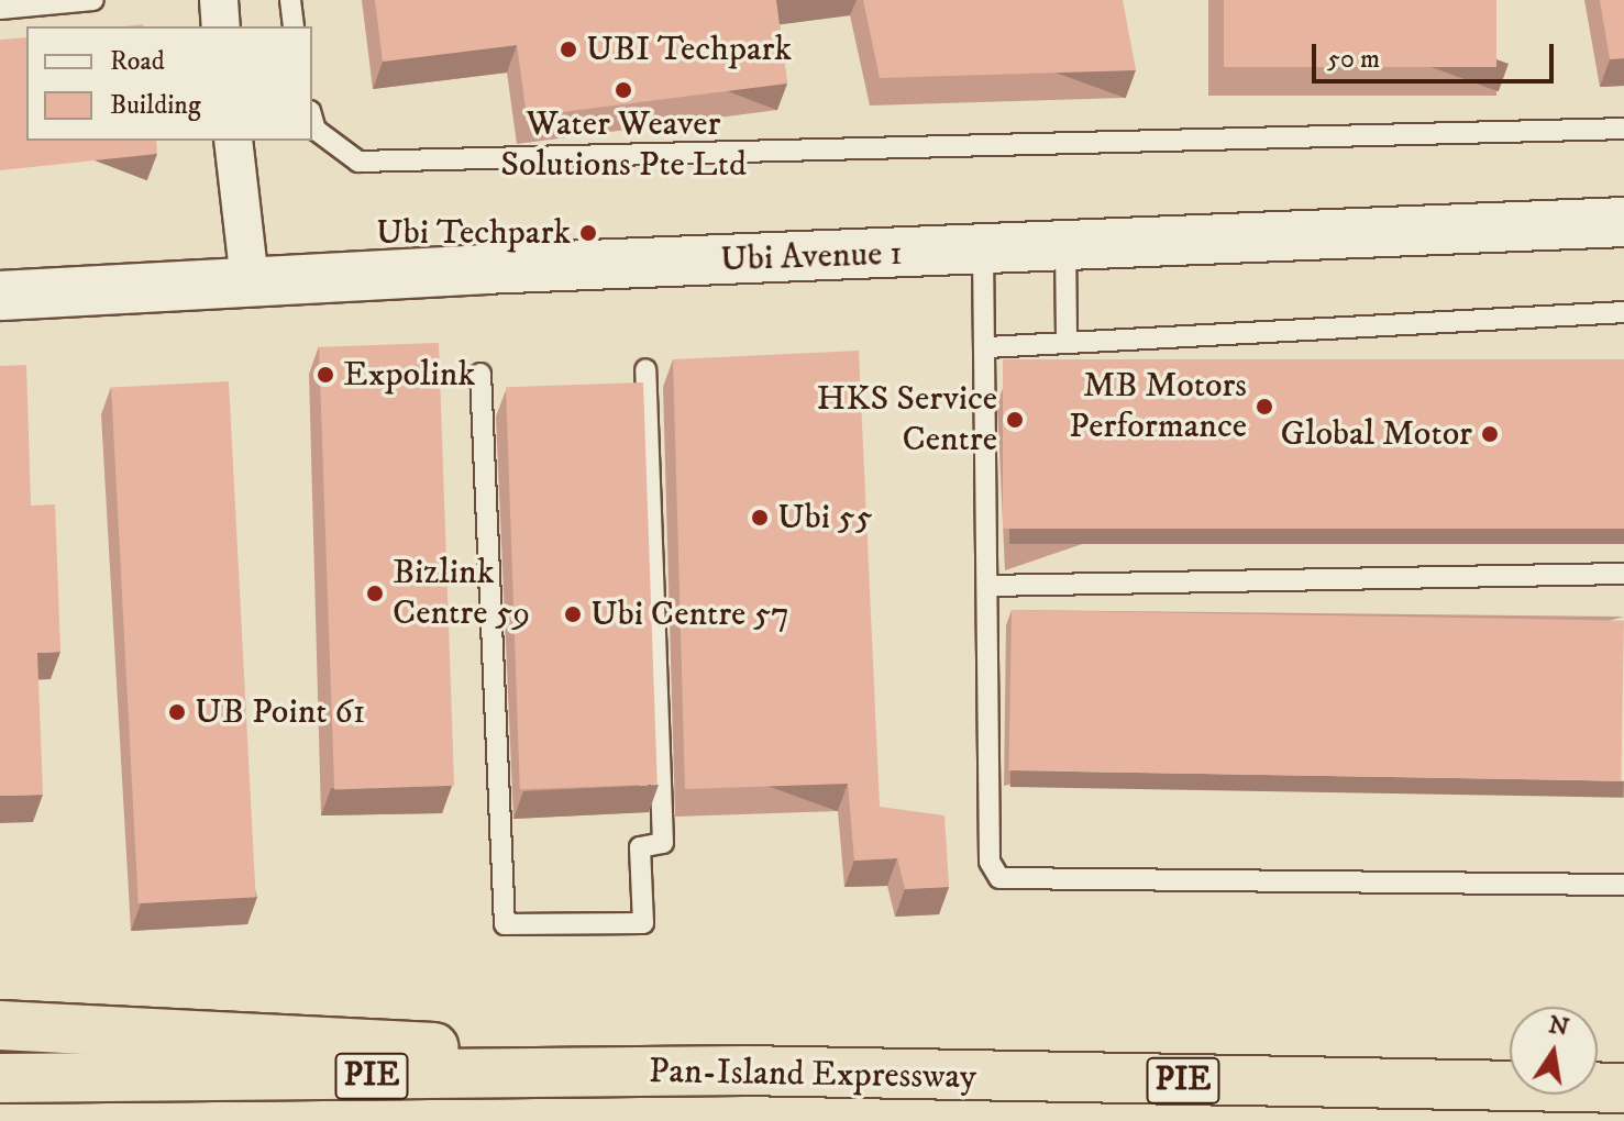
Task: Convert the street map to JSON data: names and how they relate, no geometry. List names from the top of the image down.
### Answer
{
  "streets": {
    "highway": ["Pan-Island Expressway", "PIE"],
    "street": ["Ubi Avenue 1"]
  },
  "places": [
    "UBI Techpark",
    "Water Weaver Solutions Pte Ltd",
    "Ubi Techpark",
    "Expolink",
    "MB Motors Performance",
    "HKS Service Centre",
    "Global Motor",
    "Ubi 55",
    "Bizlink Centre 59",
    "Ubi Centre 57",
    "UB Point 61"
  ],
  "legend": ["Road", "Building"],
  "scale_bar": "50 m",
  "north": "top"
}
